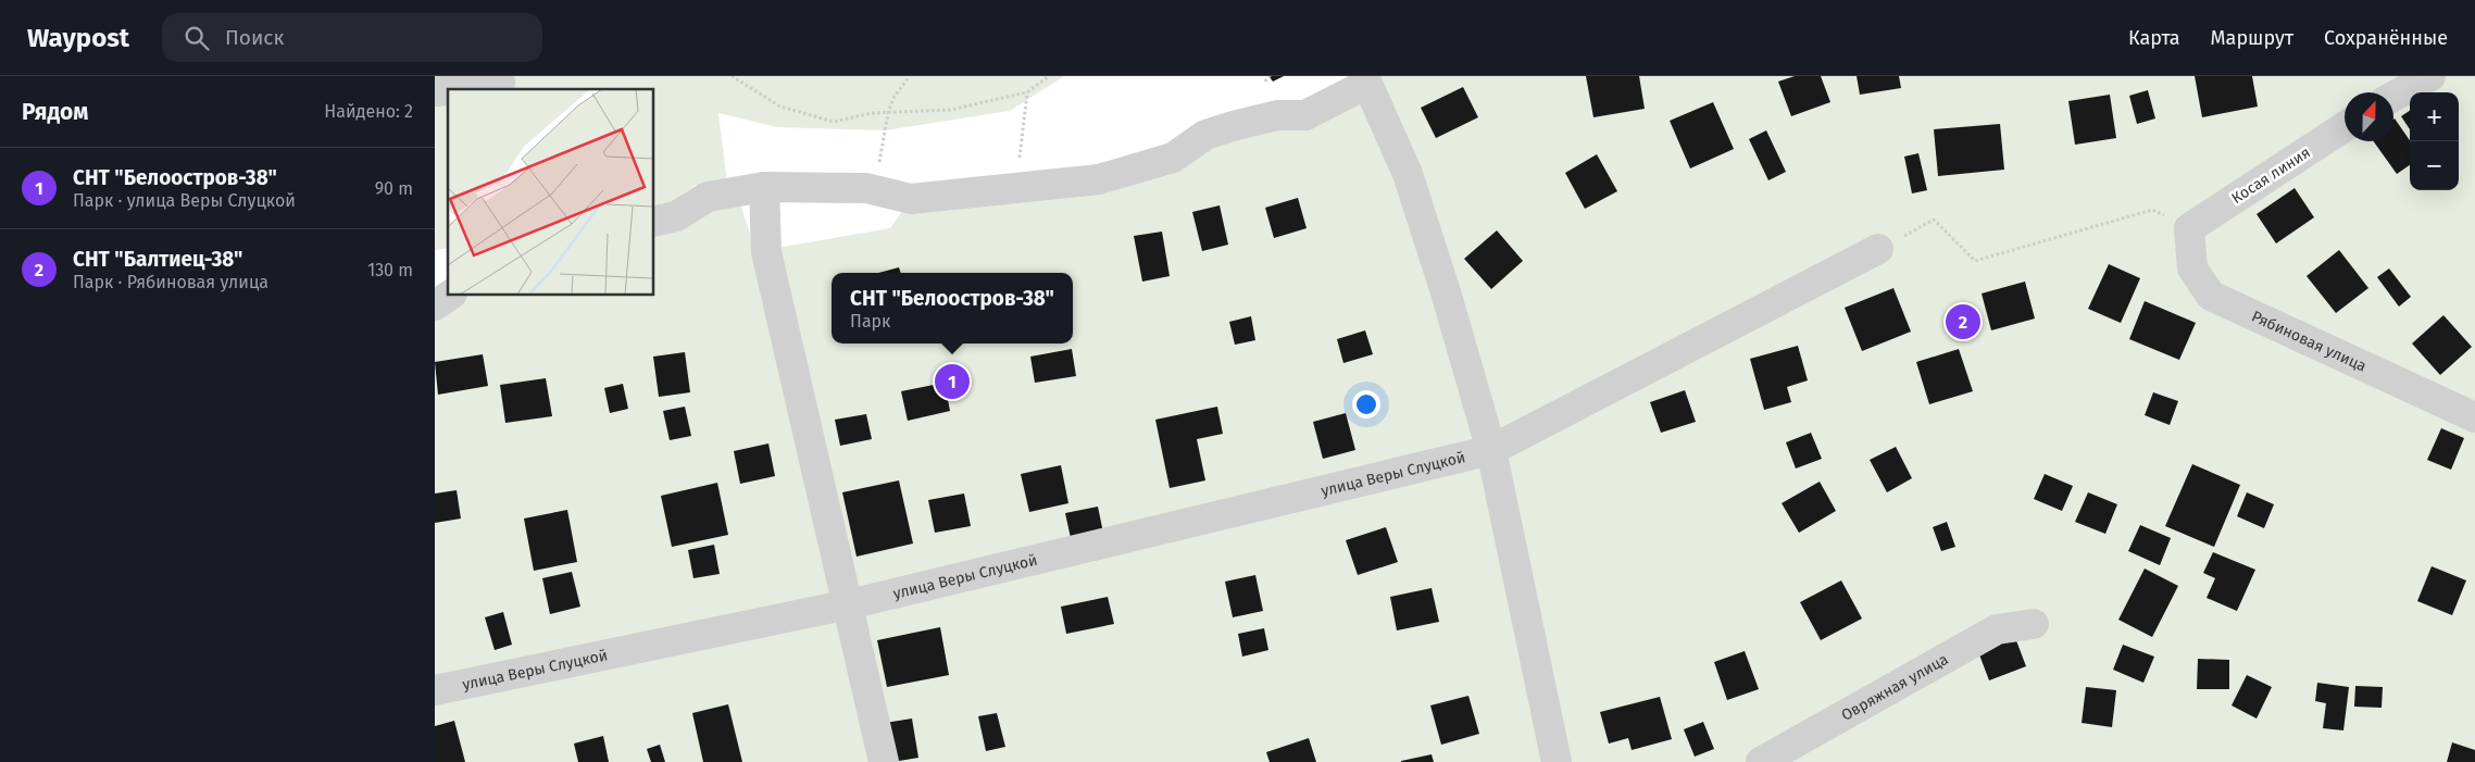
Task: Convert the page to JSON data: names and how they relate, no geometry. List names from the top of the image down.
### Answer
{
  "streets": {
    "street": [
      "Косая линия",
      "Рябиновая улица",
      "улица Веры Слуцкой",
      "Овряжная улица"
    ]
  },
  "crossings": [
    ["Косая линия", "Рябиновая улица"]
  ],
  "north": "top",
  "page": {
    "header": "Waypost",
    "search": "Поиск",
    "nav": ["Карта", "Маршрут", "Сохранённые"],
    "heading": ["Рядом", "Найдено: 2"],
    "map_buttons": ["+", "−"],
    "list": [
      {
        "mark": "1",
        "name": "СНТ \"Белоостров-38\"",
        "note": "Парк · улица Веры Слуцкой",
        "value": "90 m"
      },
      {
        "mark": "2",
        "name": "СНТ \"Балтиец-38\"",
        "note": "Парк · Рябиновая улица",
        "value": "130 m"
      }
    ],
    "popup": ["СНТ \"Белоостров-38\"", "Парк"],
    "pins": ["2", "1"]
  }
}
